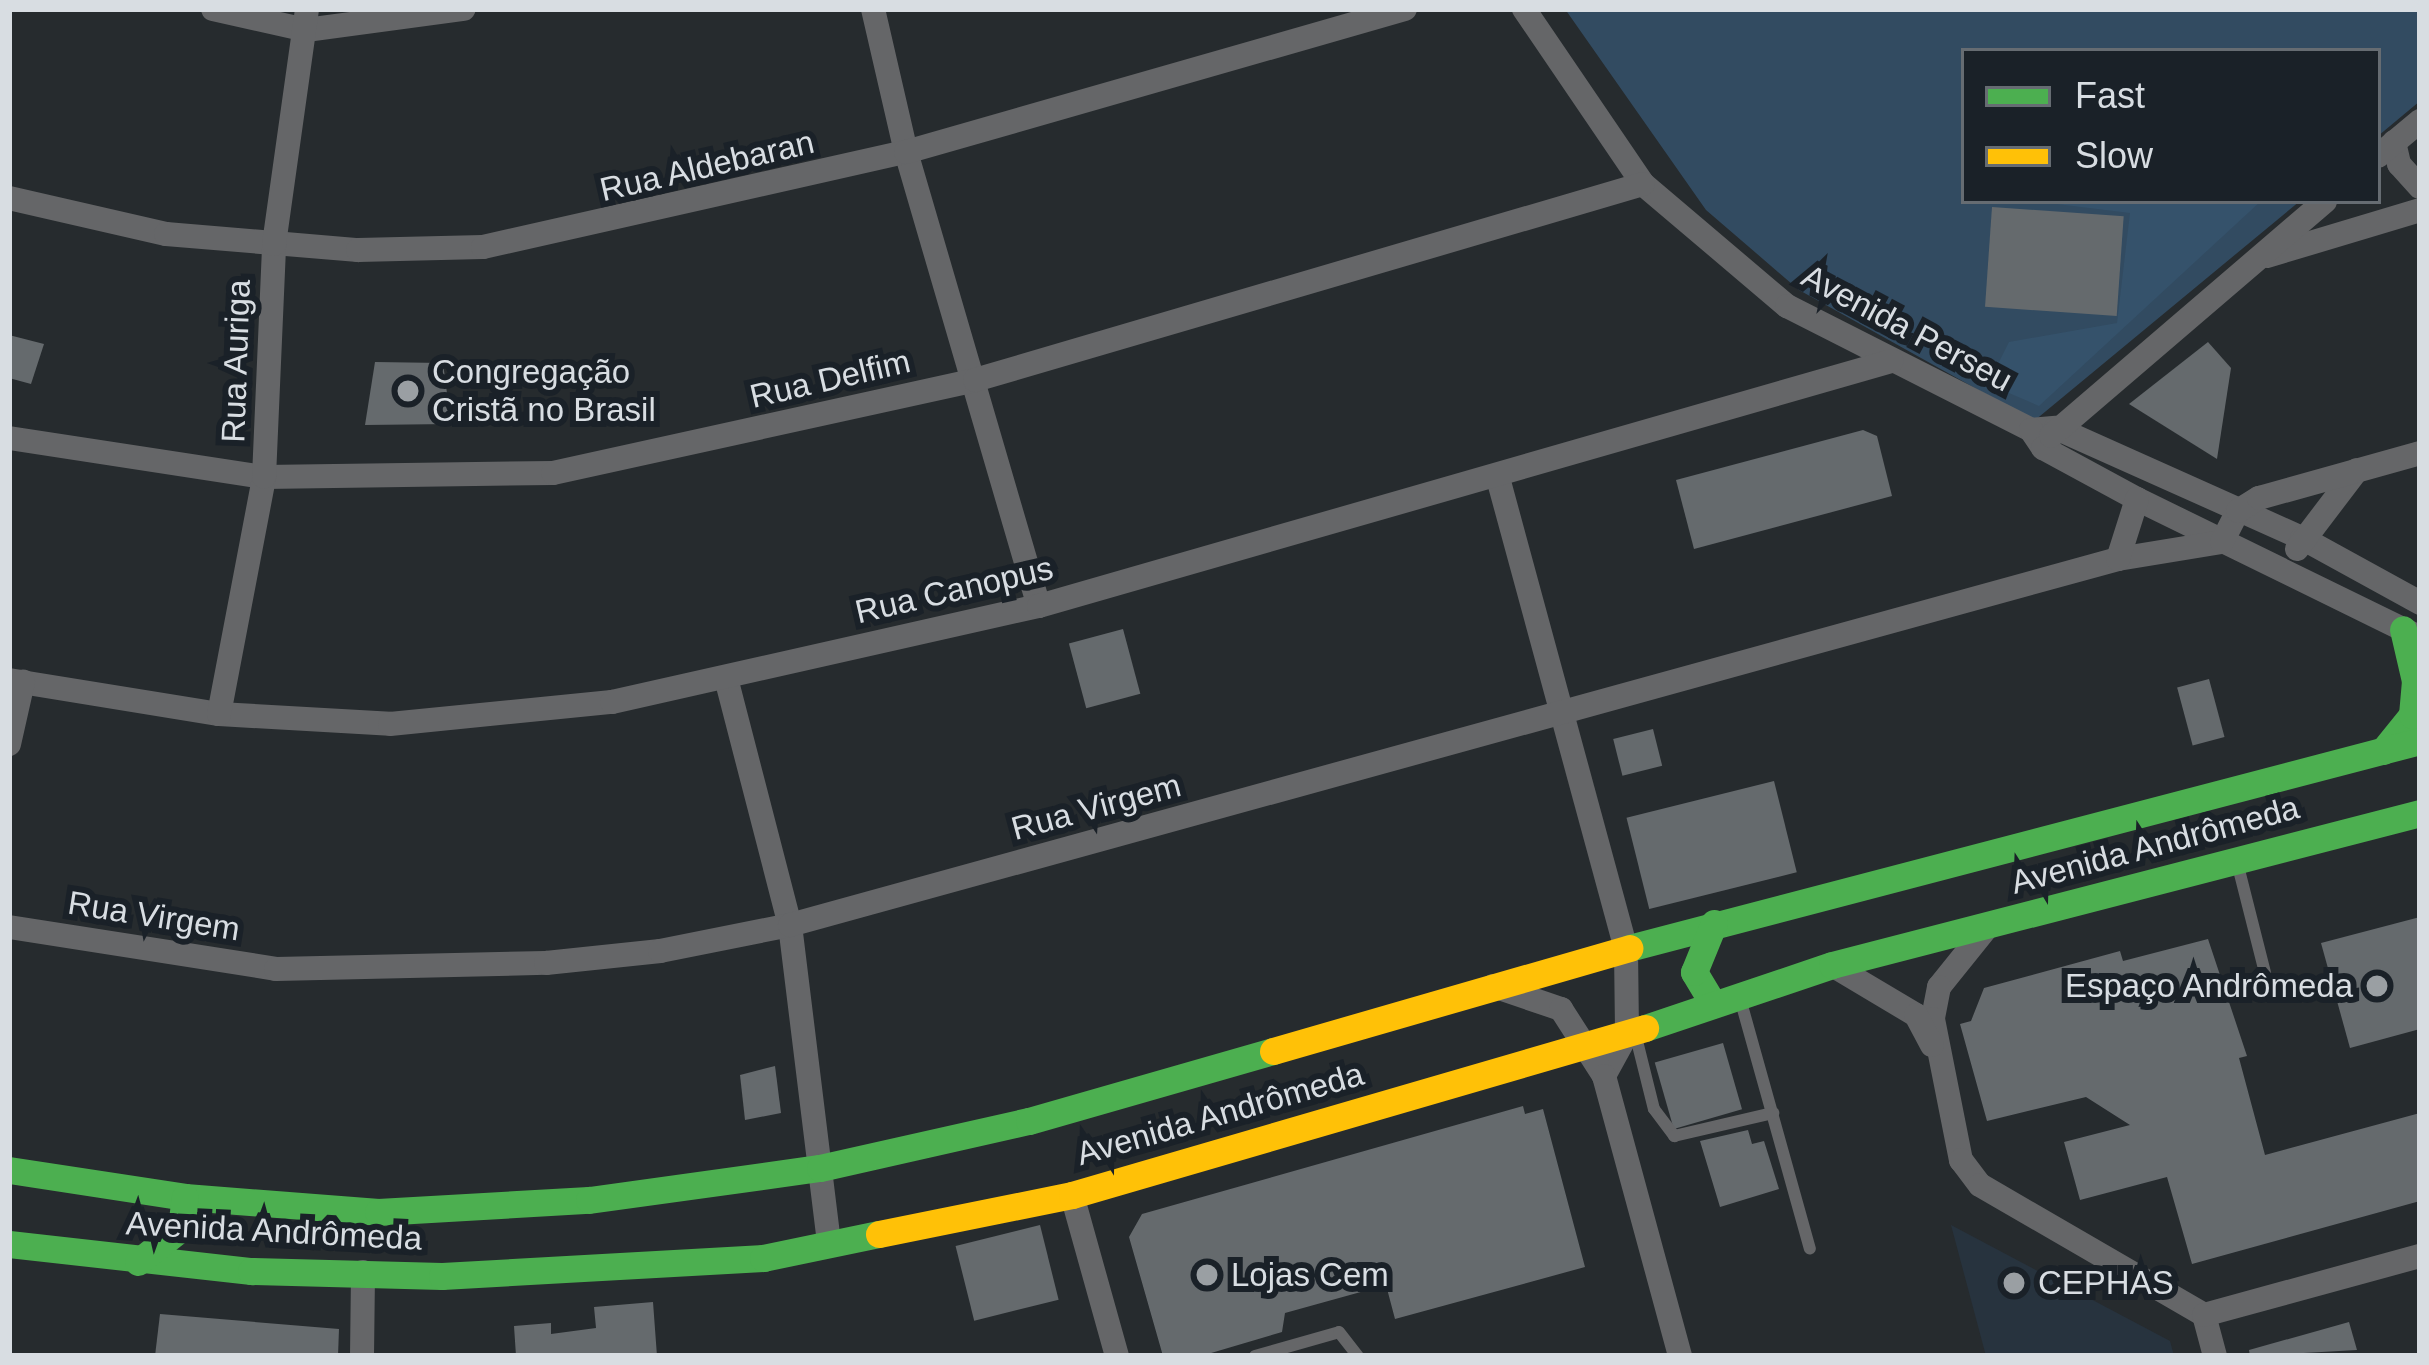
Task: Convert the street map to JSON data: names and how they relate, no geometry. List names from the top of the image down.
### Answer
{
  "streets": {
    "main road": ["Avenida Andrômeda"],
    "street": [
      "Rua Aldebaran",
      "Avenida Perseu",
      "Rua Auriga",
      "Rua Delfim",
      "Rua Canopus",
      "Rua Virgem"
    ]
  },
  "crossings": [
    ["Rua Aldebaran", "Rua Auriga"],
    ["Avenida Perseu", "Rua Delfim"],
    ["Avenida Perseu", "Rua Canopus"],
    ["Avenida Perseu", "Rua Virgem"],
    ["Rua Auriga", "Rua Delfim"],
    ["Rua Auriga", "Rua Canopus"]
  ],
  "places": [
    "Congregação Cristã no Brasil",
    "Espaço Andrômeda",
    "Lojas Cem",
    "CEPHAS"
  ],
  "legend": ["Fast", "Slow"]
}
